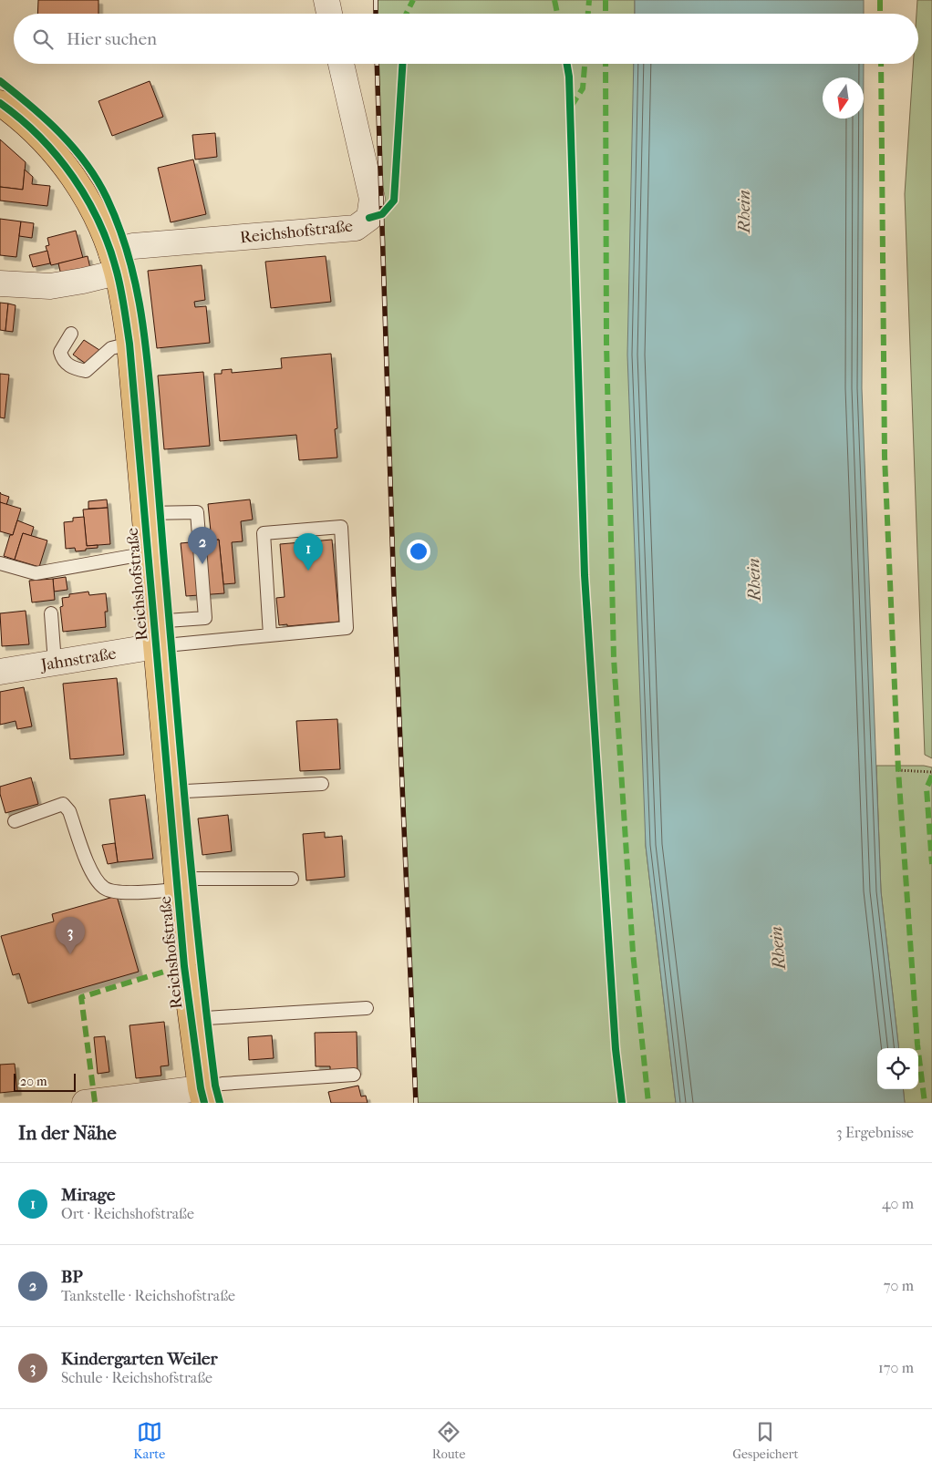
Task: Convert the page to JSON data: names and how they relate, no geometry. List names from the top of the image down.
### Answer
{
  "streets": {
    "main road": ["Reichshofstraße"],
    "street": ["Jahnstraße"]
  },
  "crossings": [
    ["Reichshofstraße", "Jahnstraße"]
  ],
  "water": ["Rhein"],
  "scale_bar": "20 m",
  "north": "bottom",
  "page": {
    "search": "Hier suchen",
    "pins": ["2", "1", "3"],
    "scale": "20 m",
    "heading": ["In der Nähe", "3 Ergebnisse"],
    "list": [
      {
        "mark": "1",
        "name": "Mirage",
        "note": "Ort · Reichshofstraße",
        "value": "40 m"
      },
      {
        "mark": "2",
        "name": "BP",
        "note": "Tankstelle · Reichshofstraße",
        "value": "70 m"
      },
      {
        "mark": "3",
        "name": "Kindergarten Weiler",
        "note": "Schule · Reichshofstraße",
        "value": "170 m"
      }
    ],
    "nav": ["Karte", "Route", "Gespeichert"]
  }
}
